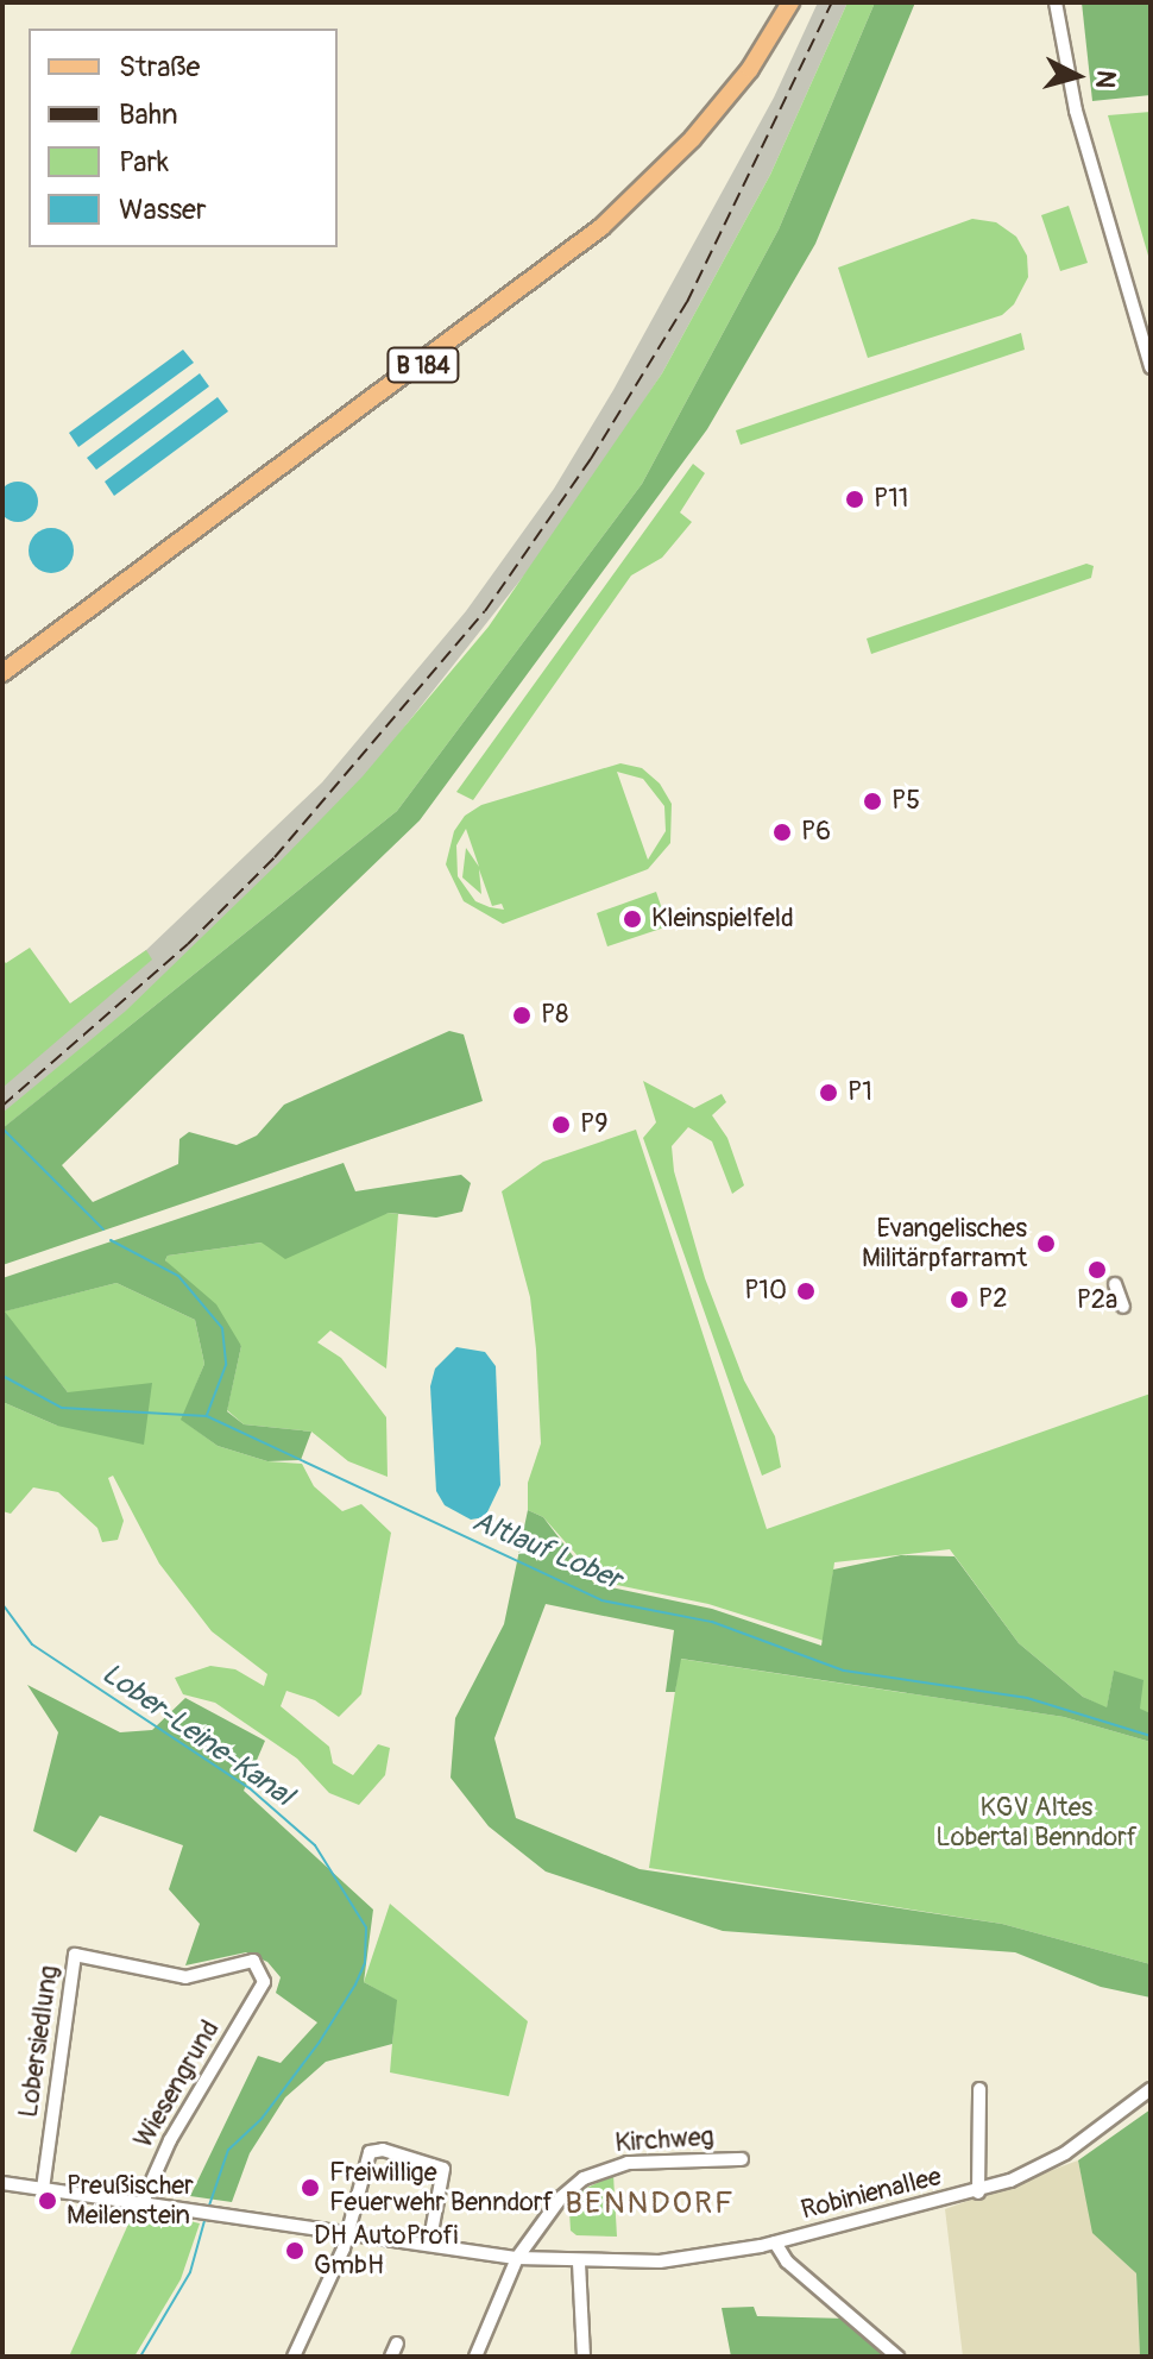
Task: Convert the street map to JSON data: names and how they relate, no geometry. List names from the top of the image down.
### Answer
{
  "streets": {
    "main road": ["B 184"],
    "street": [
      "Lobersiedlung",
      "Wiesengrund",
      "Kirchweg",
      "Robinienallee"
    ]
  },
  "crossings": [
    ["Lobersiedlung", "Wiesengrund"],
    ["Lobersiedlung", "Robinienallee"],
    ["Wiesengrund", "Robinienallee"],
    ["Kirchweg", "Robinienallee"]
  ],
  "districts": ["BENNDORF"],
  "water": ["Altlauf Lober", "Lober-Leine-Kanal"],
  "parks": ["KGV Altes Lobertal Benndorf"],
  "places": [
    "P11",
    "P5",
    "P6",
    "Kleinspielfeld",
    "P8",
    "P1",
    "P9",
    "Evangelisches Militärpfarramt",
    "P2a",
    "P10",
    "P2",
    "Freiwillige Feuerwehr Benndorf",
    "Preußischer Meilenstein",
    "DH AutoProfi GmbH"
  ],
  "legend": [
    "Straße",
    "Bahn",
    "Park",
    "Wasser"
  ],
  "north": "right"
}
